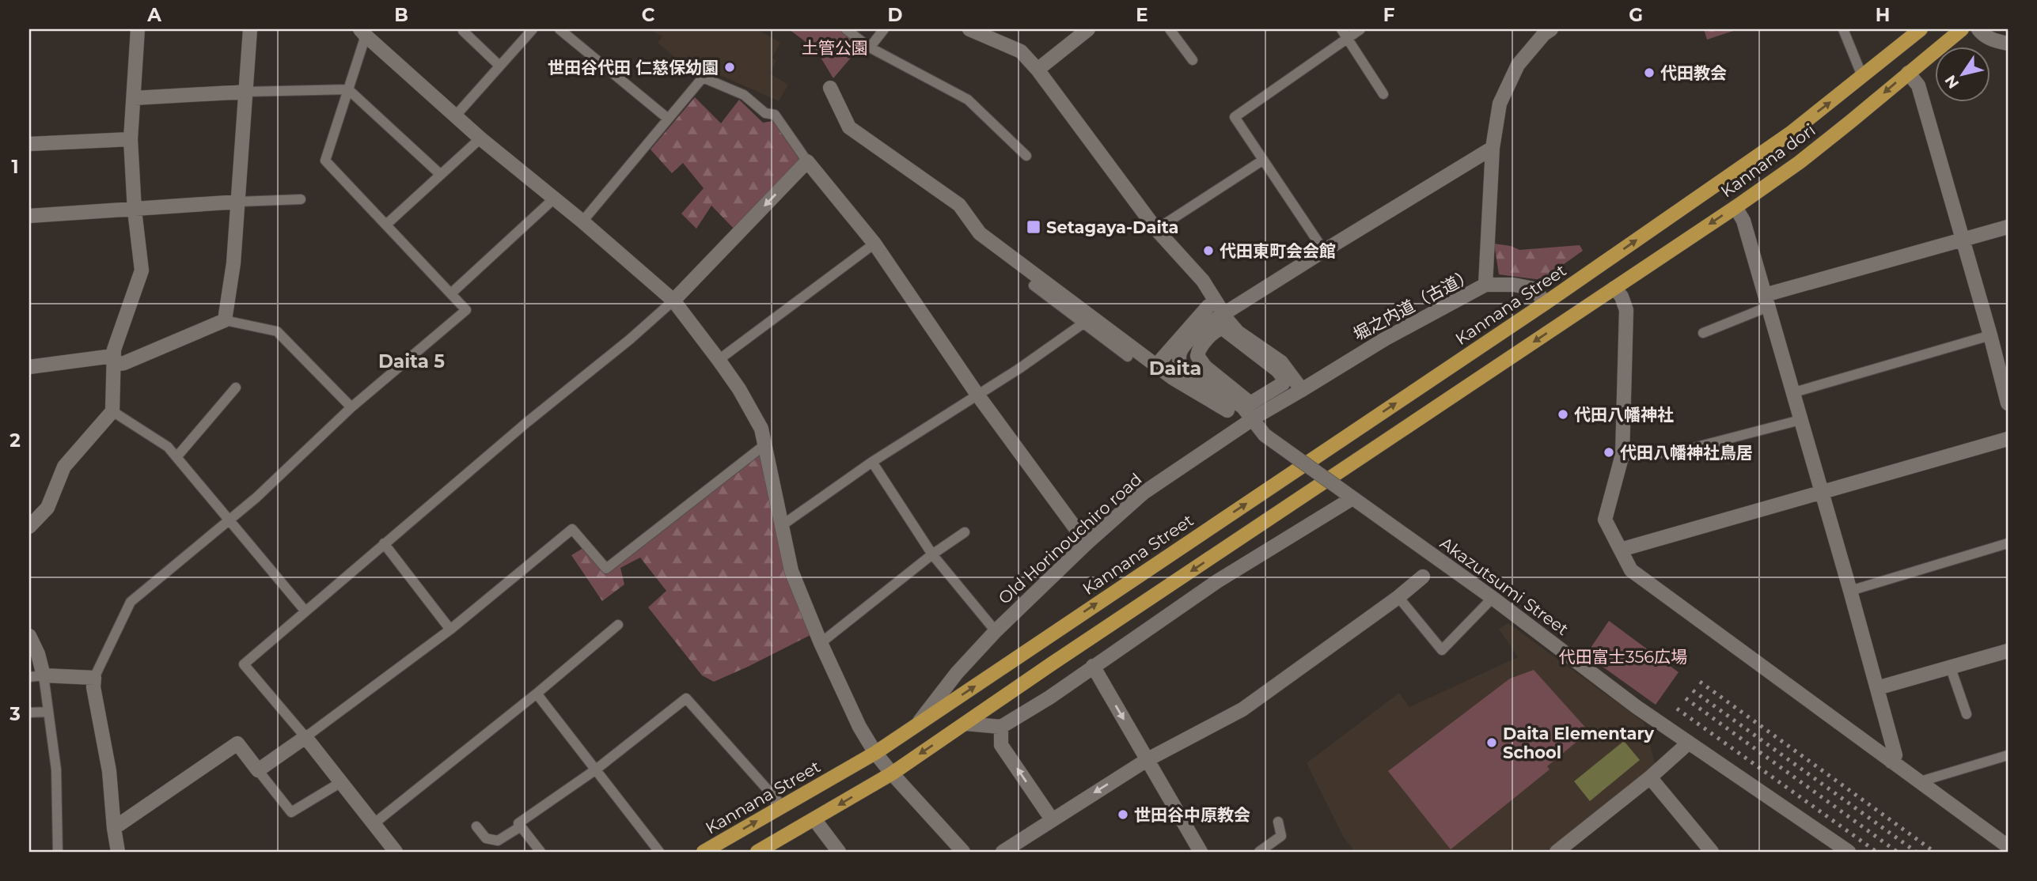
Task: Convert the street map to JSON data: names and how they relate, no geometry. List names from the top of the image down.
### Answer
{
  "streets": {
    "main road": ["Kannana dori", "Kannana Street"],
    "street": ["堀之内道（古道）", "Old Horinouchiro road", "Akazutsumi Street"]
  },
  "crossings": [
    ["堀之内道（古道）", "Kannana Street"],
    ["堀之内道（古道）", "Old Horinouchiro road"],
    ["Kannana Street", "Old Horinouchiro road"],
    ["Old Horinouchiro road", "Akazutsumi Street"]
  ],
  "one_way": ["Kannana dori"],
  "districts": ["Daita 5", "Daita"],
  "parks": ["土管公園", "代田富士356広場"],
  "places": {
    "other": [
      "世田谷代田 仁慈保幼園",
      "代田教会",
      "代田東町会会館",
      "代田八幡神社",
      "代田八幡神社鳥居",
      "Daita Elementary School",
      "世田谷中原教会"
    ],
    "transit": ["Setagaya-Daita"]
  },
  "north": "bottom left",
  "grid": {
    "columns": [
      "A",
      "B",
      "C",
      "D",
      "E",
      "F",
      "G",
      "H"
    ],
    "rows": ["1", "2", "3"]
  }
}
